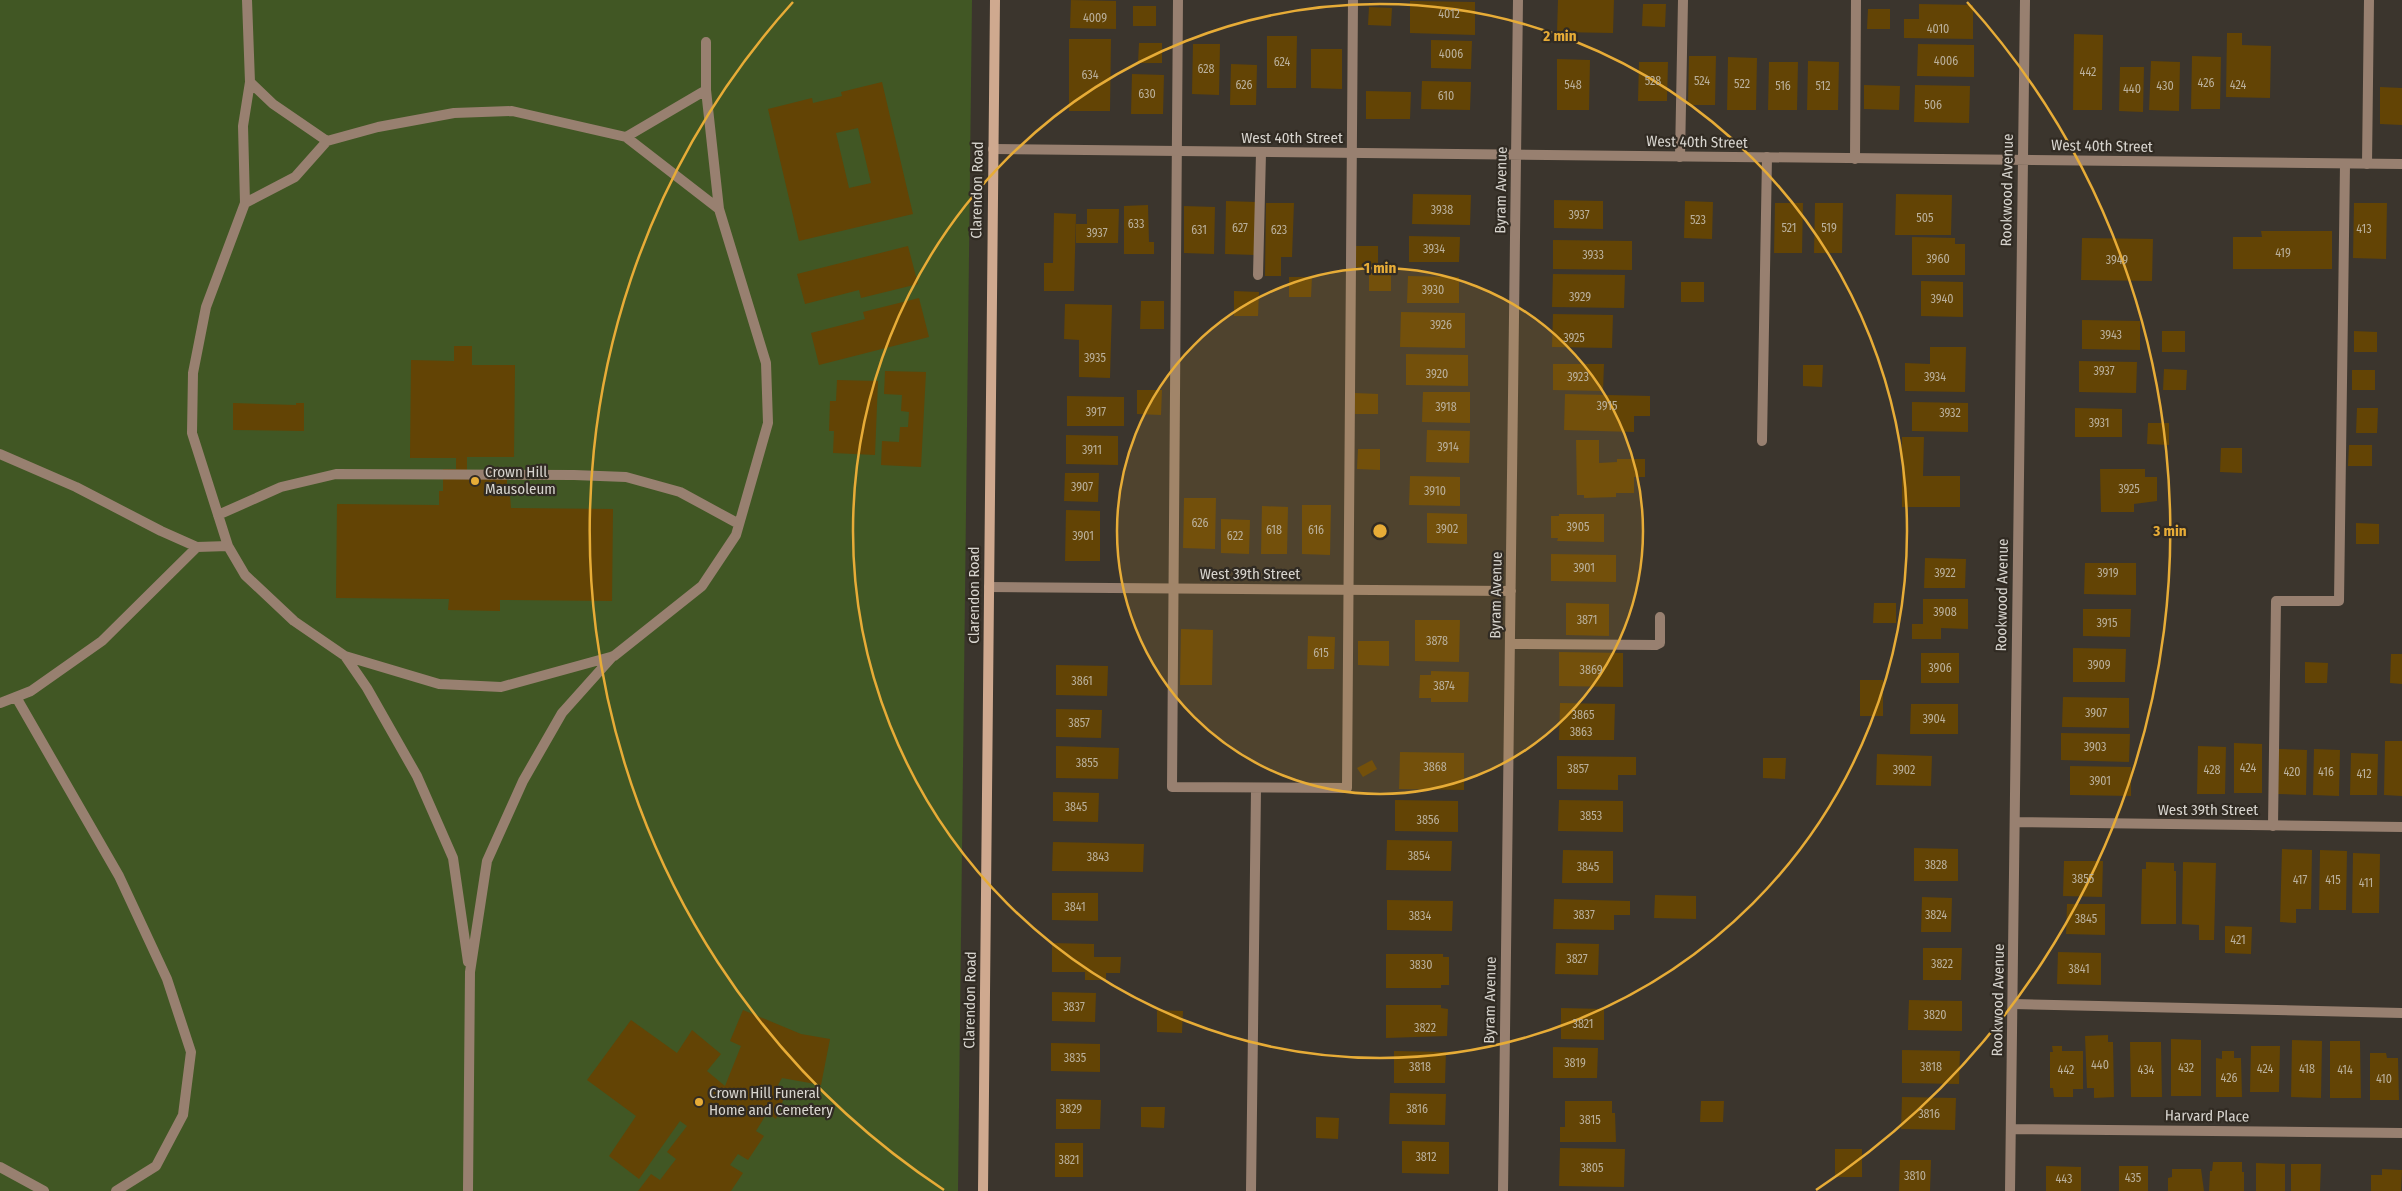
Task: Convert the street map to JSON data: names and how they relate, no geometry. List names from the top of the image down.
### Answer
{
  "streets": {
    "street": [
      "West 40th Street",
      "Clarendon Road",
      "Byram Avenue",
      "Rookwood Avenue",
      "West 39th Street",
      "Harvard Place"
    ]
  },
  "crossings": [
    ["West 40th Street", "Clarendon Road"],
    ["West 40th Street", "Byram Avenue"],
    ["West 40th Street", "Rookwood Avenue"],
    ["Clarendon Road", "West 39th Street"],
    ["Byram Avenue", "West 39th Street"],
    ["Rookwood Avenue", "West 39th Street"],
    ["Rookwood Avenue", "Harvard Place"]
  ],
  "places": ["Crown Hill Mausoleum", "Crown Hill Funeral Home and Cemetery"],
  "house_numbers": [
    "4012",
    "4009",
    "4010",
    "4006",
    "4006",
    "624",
    "628",
    "442",
    "634",
    "528",
    "524",
    "426",
    "522",
    "626",
    "548",
    "424",
    "516",
    "512",
    "430",
    "440",
    "630",
    "610",
    "506",
    "3938",
    "3937",
    "505",
    "523",
    "633",
    "627",
    "521",
    "519",
    "413",
    "631",
    "623",
    "3937",
    "3934",
    "419",
    "3933",
    "3960",
    "3949",
    "3930",
    "3929",
    "3940",
    "3926",
    "3943",
    "3925",
    "3935",
    "3937",
    "3920",
    "3923",
    "3934",
    "3915",
    "3918",
    "3917",
    "3932",
    "3931",
    "3914",
    "3911",
    "3907",
    "3925",
    "3910",
    "626",
    "3905",
    "3902",
    "618",
    "616",
    "3901",
    "622",
    "3901",
    "3922",
    "3919",
    "3908",
    "3871",
    "3915",
    "3878",
    "615",
    "3909",
    "3906",
    "3869",
    "3861",
    "3874",
    "3907",
    "3865",
    "3904",
    "3857",
    "3863",
    "3903",
    "3855",
    "3868",
    "424",
    "3857",
    "3902",
    "428",
    "420",
    "416",
    "412",
    "3901",
    "3845",
    "3853",
    "3856",
    "3854",
    "3843",
    "3828",
    "3845",
    "3855",
    "417",
    "415",
    "411",
    "3841",
    "3837",
    "3824",
    "3834",
    "3845",
    "421",
    "3827",
    "3822",
    "3830",
    "3841",
    "3837",
    "3820",
    "3821",
    "3822",
    "3835",
    "3819",
    "440",
    "3818",
    "3818",
    "432",
    "424",
    "418",
    "442",
    "434",
    "414",
    "426",
    "410",
    "3829",
    "3816",
    "3816",
    "3815",
    "3812",
    "3821",
    "3805",
    "3810",
    "435",
    "443"
  ],
  "rings": ["2 min", "1 min", "3 min"]
}
